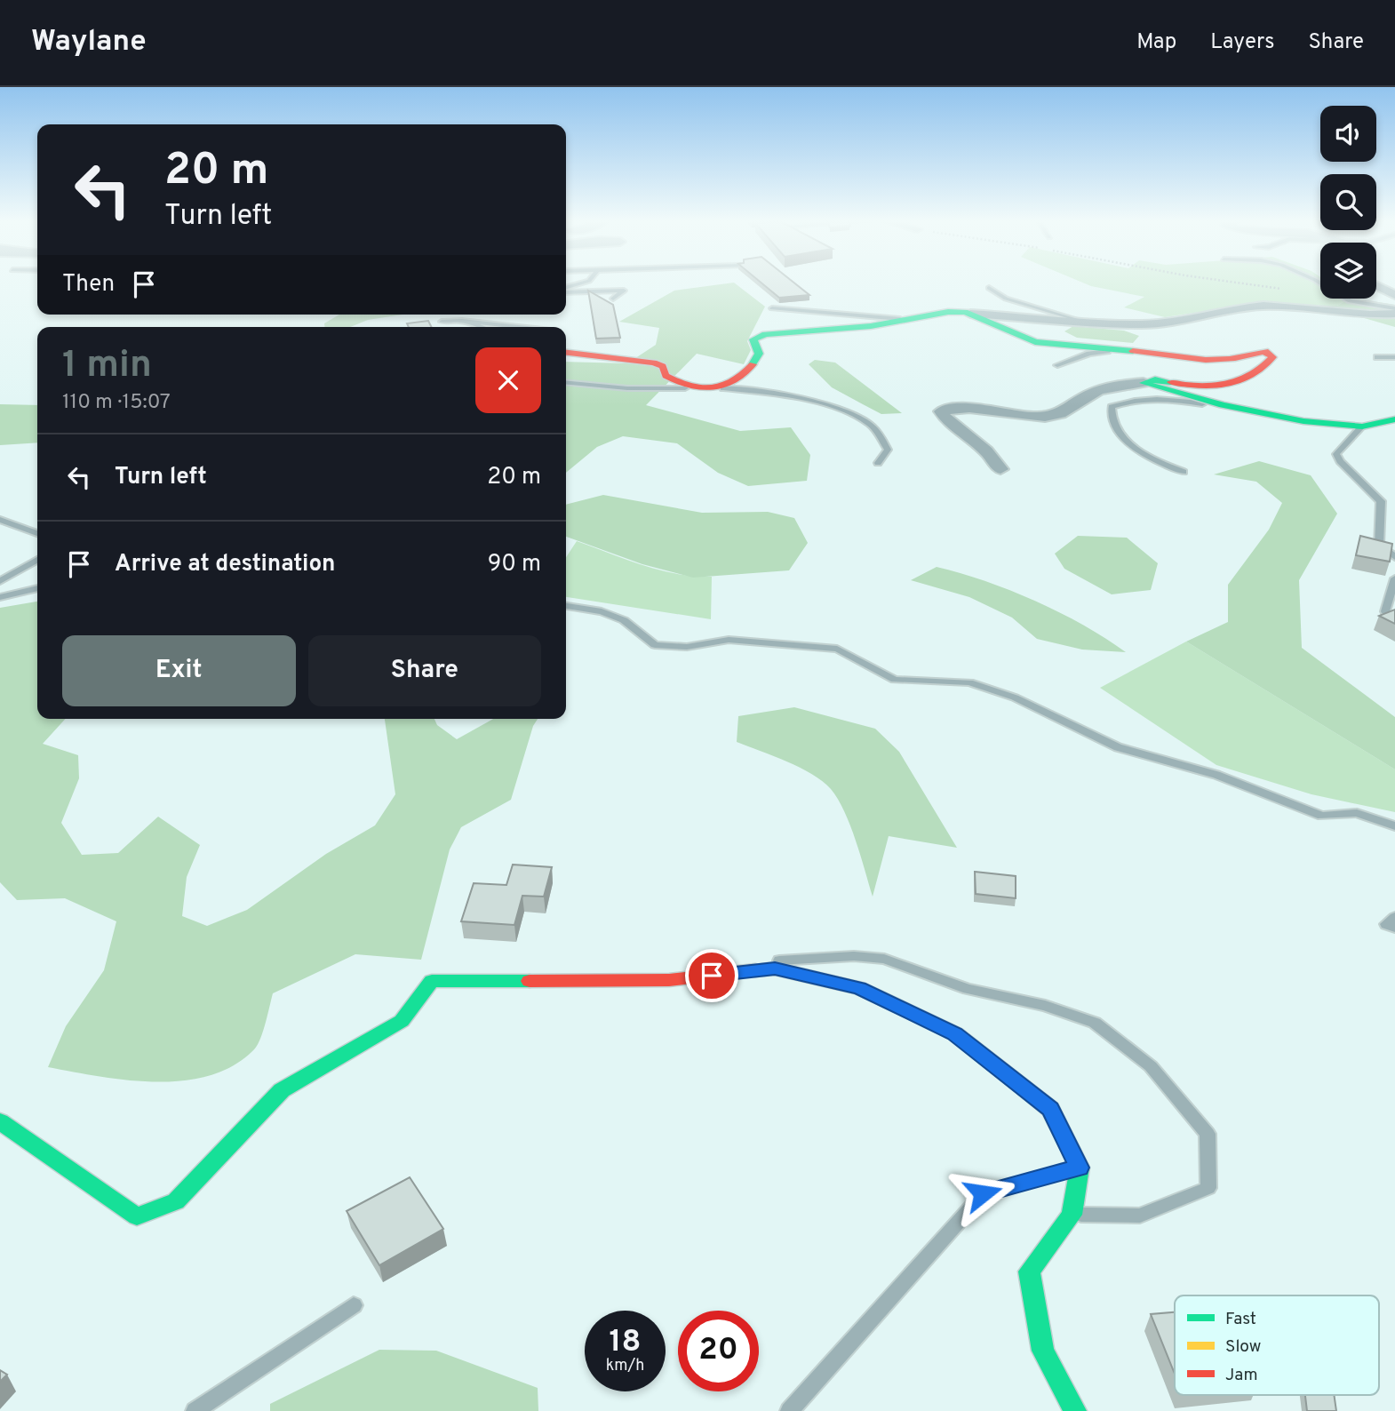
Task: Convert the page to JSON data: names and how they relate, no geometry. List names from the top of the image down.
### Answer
{
  "legend": ["Fast", "Slow", "Jam"],
  "page": {
    "header": "Waylane",
    "nav": ["Map", "Layers", "Share"],
    "turn": ["20 m", "Turn left"],
    "then": "Then",
    "heading": ["1 min", "110 m · 15:07"],
    "list": [
      {
        "name": "Turn left",
        "value": "20 m"
      },
      {
        "name": "Arrive at destination",
        "value": "90 m"
      }
    ],
    "buttons": ["Exit", "Share"],
    "speed": "18 km/h",
    "limit": "20"
  }
}
